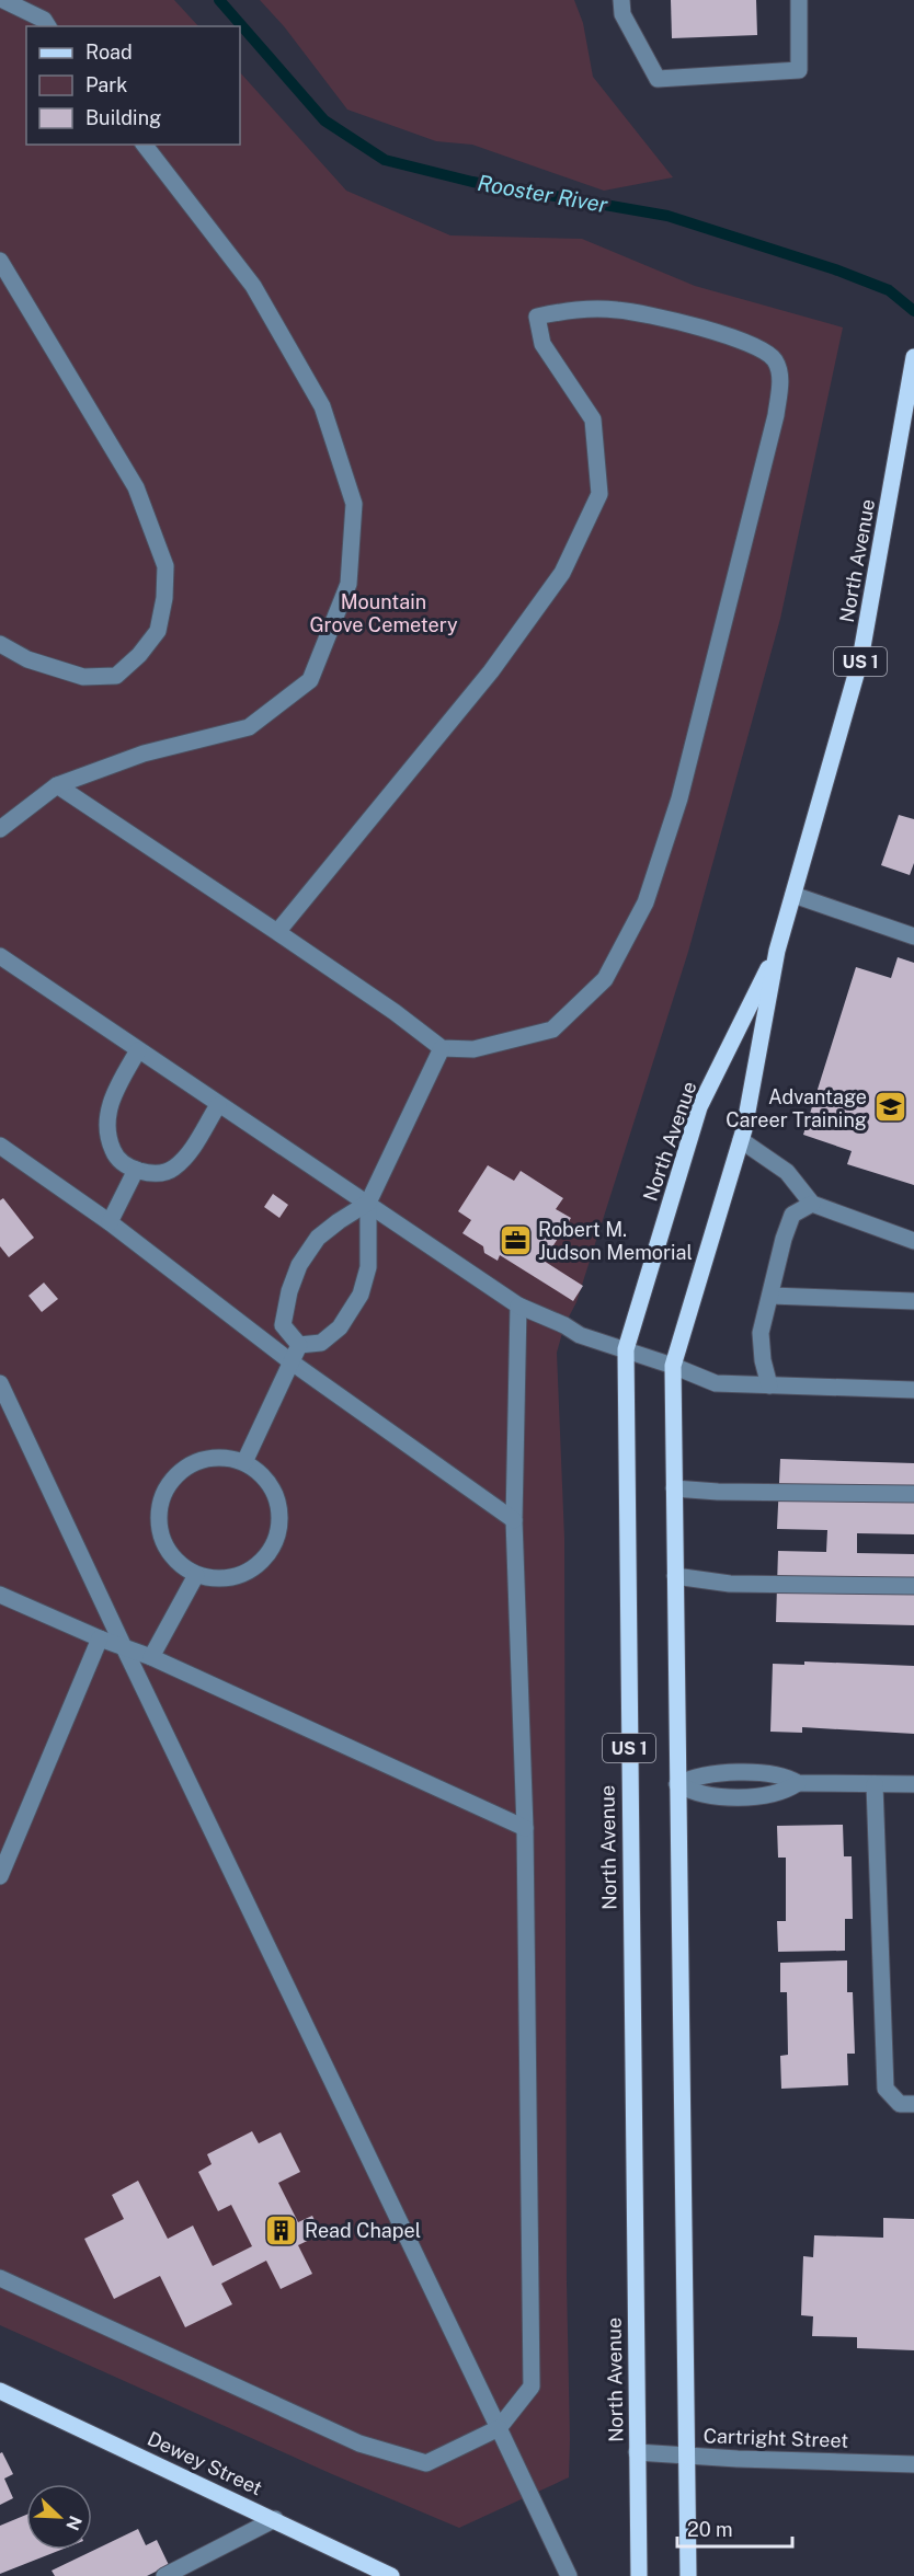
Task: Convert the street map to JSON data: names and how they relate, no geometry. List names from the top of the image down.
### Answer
{
  "streets": {
    "main road": ["North Avenue", "US 1", "Dewey Street"],
    "street": ["Cartright Street"]
  },
  "crossings": [
    ["North Avenue", "Cartright Street"]
  ],
  "water": ["Rooster River"],
  "parks": ["Mountain Grove Cemetery"],
  "places": {
    "school or university": ["Advantage Career Training"],
    "office": ["Robert M. Judson Memorial"],
    "building": ["Read Chapel"]
  },
  "legend": ["Road", "Park", "Building"],
  "scale_bar": "20 m",
  "north": "bottom right"
}
